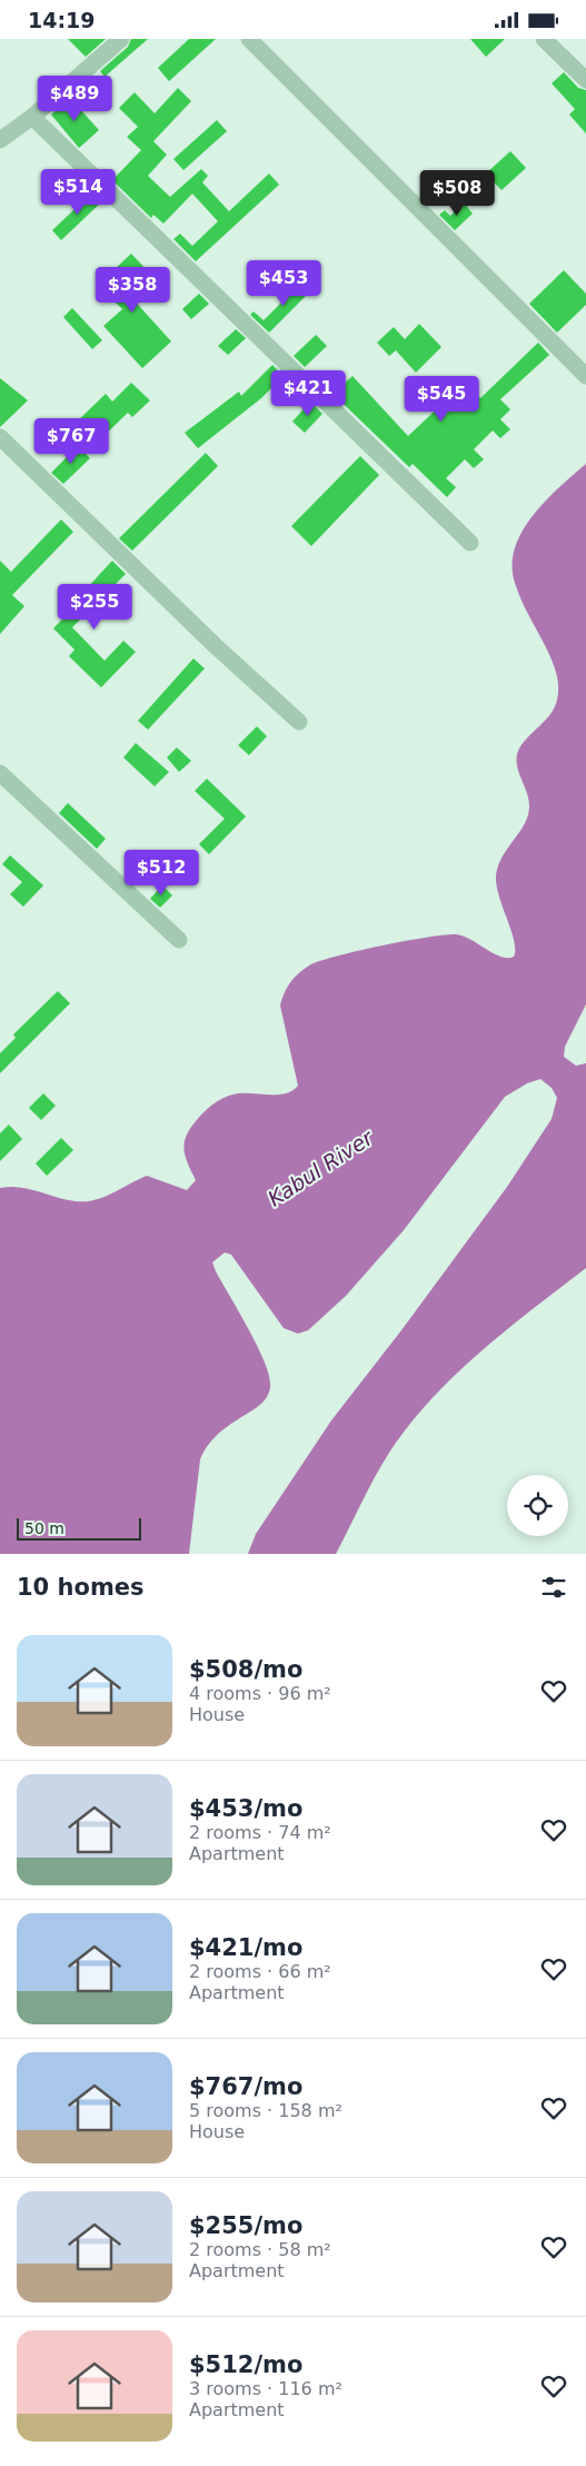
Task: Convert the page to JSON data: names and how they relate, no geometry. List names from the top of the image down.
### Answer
{
  "water": ["Kabul River"],
  "scale_bar": "50 m",
  "page": {
    "status": "14:19",
    "price": [
      "$489",
      "$514",
      "$508",
      "$453",
      "$358",
      "$421",
      "$545",
      "$767",
      "$255",
      "$512"
    ],
    "scale": "50 m",
    "heading": "10 homes",
    "list": [
      {
        "name": "$508/mo",
        "note": "4 rooms · 96 m² · House"
      },
      {
        "name": "$453/mo",
        "note": "2 rooms · 74 m² · Apartment"
      },
      {
        "name": "$421/mo",
        "note": "2 rooms · 66 m² · Apartment"
      },
      {
        "name": "$767/mo",
        "note": "5 rooms · 158 m² · House"
      },
      {
        "name": "$255/mo",
        "note": "2 rooms · 58 m² · Apartment"
      },
      {
        "name": "$512/mo",
        "note": "3 rooms · 116 m² · Apartment"
      }
    ]
  }
}
